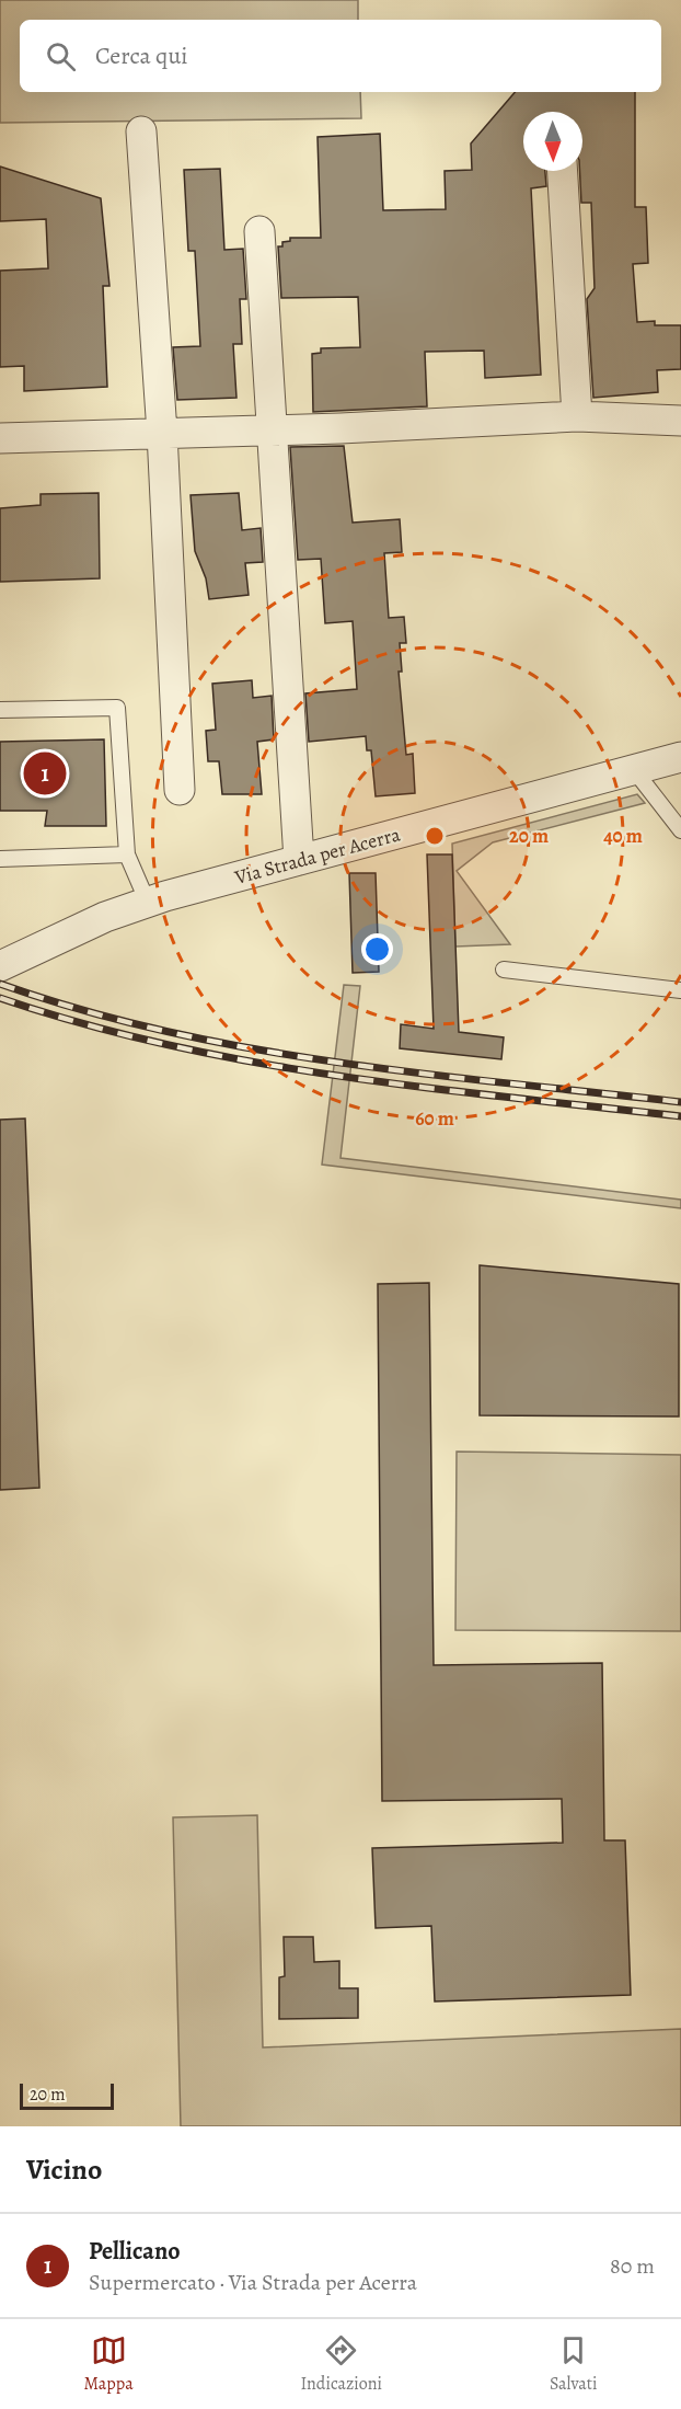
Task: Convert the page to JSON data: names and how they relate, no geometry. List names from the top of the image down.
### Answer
{
  "streets": {
    "street": ["Via Strada per Acerra"]
  },
  "scale_bar": "20 m",
  "north": "bottom",
  "page": {
    "search": "Cerca qui",
    "pins": "1",
    "scale": "20 m",
    "heading": "Vicino",
    "list": [
      {
        "mark": "1",
        "name": "Pellicano",
        "note": "Supermercato · Via Strada per Acerra",
        "value": "80 m"
      }
    ],
    "nav": ["Mappa", "Indicazioni", "Salvati"]
  },
  "rings": ["20 m", "40 m", "60 m"]
}
